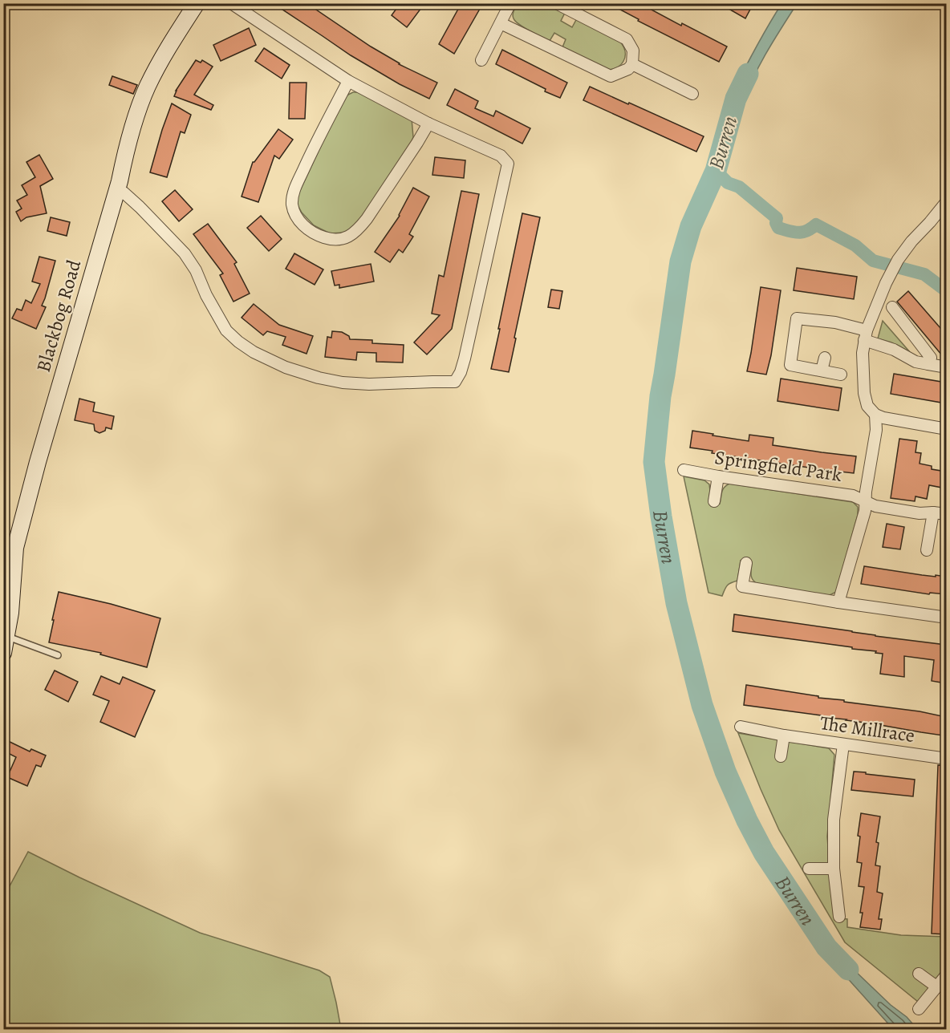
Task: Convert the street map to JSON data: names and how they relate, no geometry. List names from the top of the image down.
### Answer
{
  "streets": {
    "street": ["Blackbog Road", "Springfield Park", "The Millrace"]
  },
  "water": ["Burren"]
}
